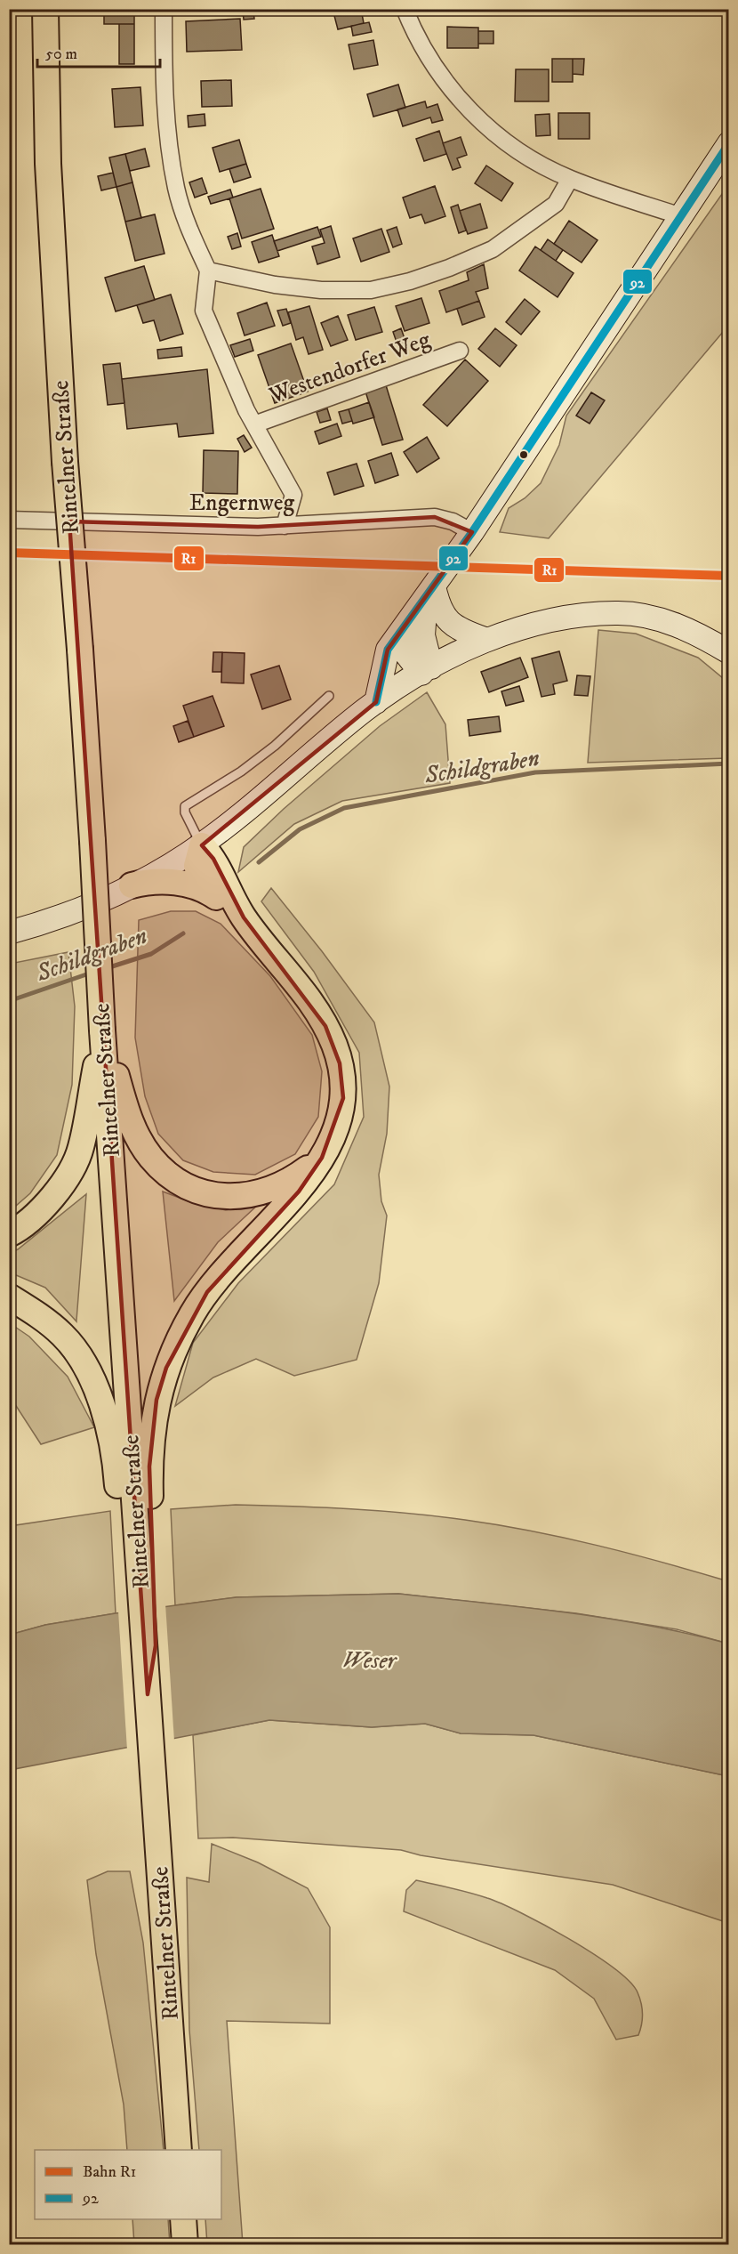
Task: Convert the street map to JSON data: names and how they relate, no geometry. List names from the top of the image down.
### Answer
{
  "streets": {
    "main road": ["Rintelner Straße"],
    "street": ["Westendorfer Weg", "Engernweg"]
  },
  "crossings": [
    ["Westendorfer Weg", "Engernweg"]
  ],
  "water": ["Schildgraben", "Weser"],
  "lines": ["transit line 92", "rail line R1"],
  "legend": ["Bahn R1", "92"],
  "scale_bar": "50 m"
}
